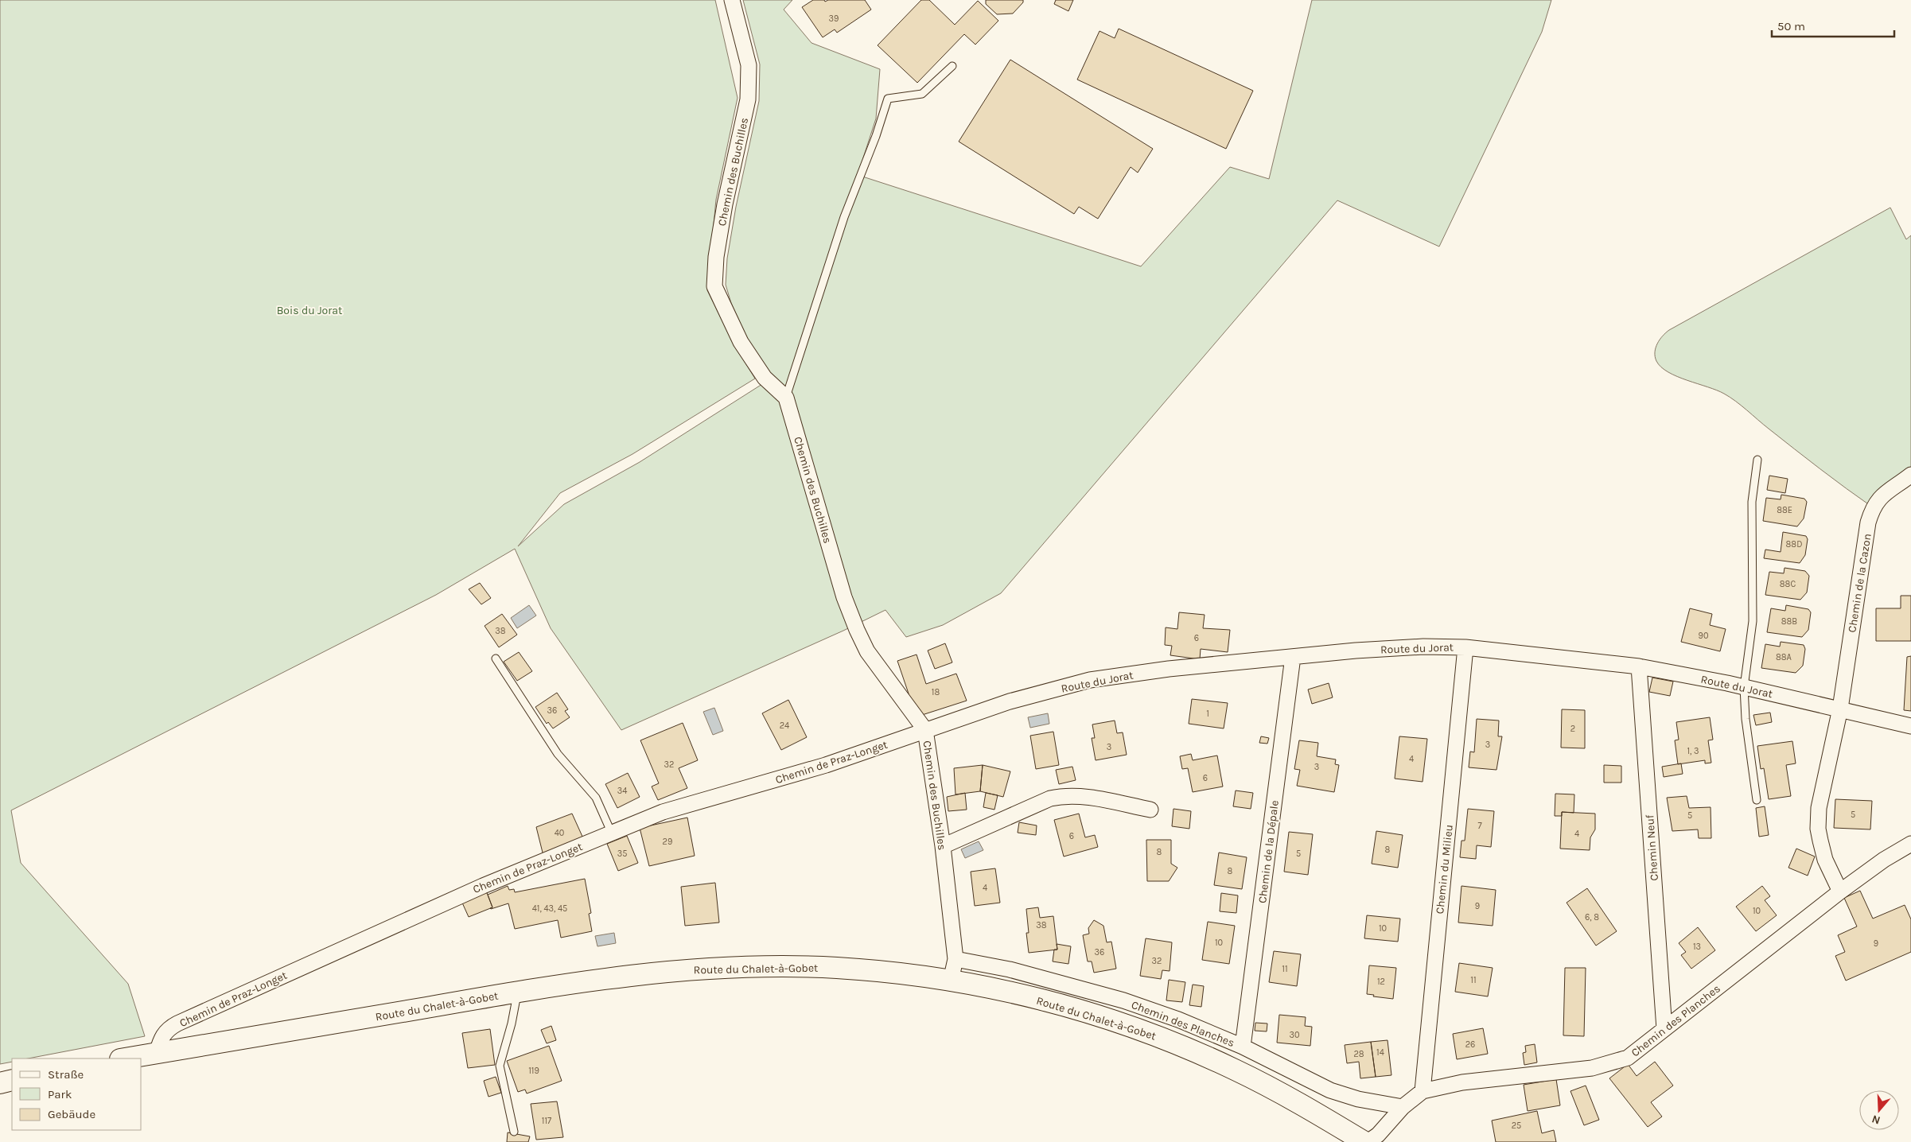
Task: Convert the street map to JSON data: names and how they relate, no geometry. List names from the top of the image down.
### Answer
{
  "streets": {
    "main road": ["Route du Chalet-à-Gobet"],
    "street": [
      "Chemin des Buchilles",
      "Chemin de la Cazon",
      "Route du Jorat",
      "Chemin de Praz-Longet",
      "Chemin Neuf",
      "Chemin de la Dépale",
      "Chemin du Milieu",
      "Chemin des Planches"
    ]
  },
  "crossings": [
    ["Chemin des Buchilles", "Route du Jorat"],
    ["Chemin des Buchilles", "Chemin de Praz-Longet"],
    ["Chemin des Buchilles", "Route du Chalet-à-Gobet"],
    ["Chemin des Buchilles", "Chemin des Planches"],
    ["Chemin de la Cazon", "Route du Jorat"],
    ["Chemin de la Cazon", "Chemin des Planches"],
    ["Route du Jorat", "Chemin de Praz-Longet"],
    ["Route du Jorat", "Chemin Neuf"],
    ["Route du Jorat", "Chemin de la Dépale"],
    ["Route du Jorat", "Chemin du Milieu"],
    ["Chemin de Praz-Longet", "Route du Chalet-à-Gobet"],
    ["Chemin Neuf", "Chemin des Planches"],
    ["Chemin de la Dépale", "Chemin des Planches"],
    ["Chemin du Milieu", "Chemin des Planches"],
    ["Route du Chalet-à-Gobet", "Chemin des Planches"]
  ],
  "parks": ["Bois du Jorat"],
  "house_numbers": [
    "39",
    "88E",
    "88D",
    "88C",
    "88B",
    "38",
    "90",
    "6",
    "88A",
    "18",
    "36",
    "1",
    "24",
    "2",
    "3",
    "3",
    "1, 3",
    "4",
    "32",
    "3",
    "6",
    "34",
    "5",
    "5",
    "7",
    "40",
    "4",
    "6",
    "29",
    "8",
    "8",
    "35",
    "5",
    "8",
    "4",
    "9",
    "41, 43, 45",
    "10",
    "6, 8",
    "38",
    "10",
    "10",
    "9",
    "13",
    "36",
    "32",
    "11",
    "11",
    "12",
    "30",
    "26",
    "14",
    "28",
    "119",
    "117",
    "25"
  ],
  "legend": ["Straße", "Park", "Gebäude"],
  "scale_bar": "50 m",
  "north": "bottom"
}
